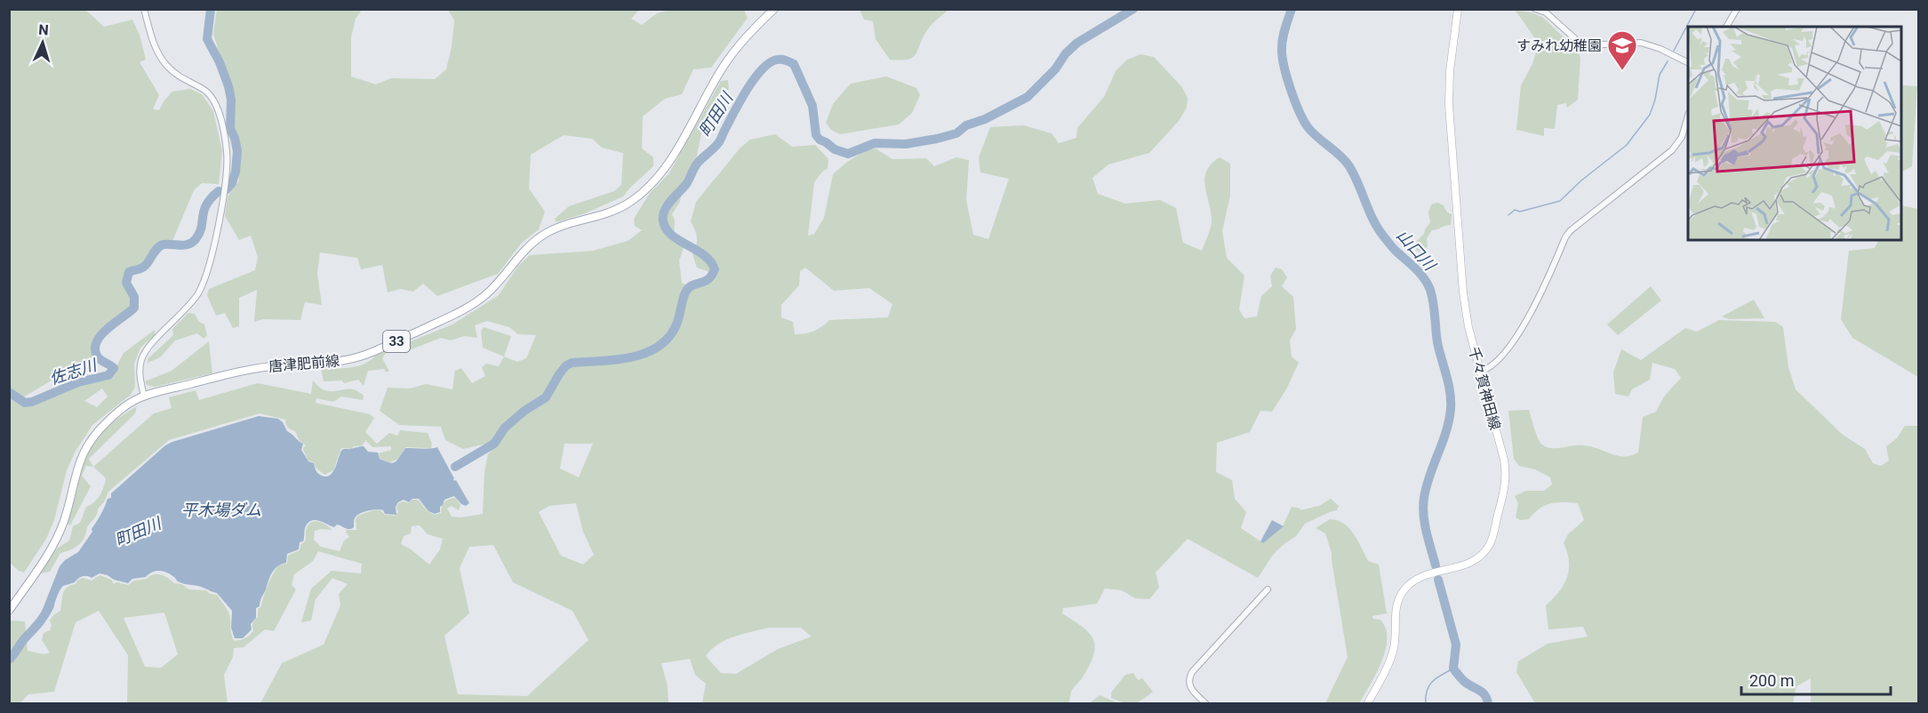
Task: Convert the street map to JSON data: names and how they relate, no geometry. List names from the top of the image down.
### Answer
{
  "streets": {
    "main road": ["33", "唐津肥前線", "千々賀神田線"]
  },
  "water": [
    "町田川",
    "山口川",
    "佐志川",
    "平木場ダム"
  ],
  "places": {
    "school or university": ["すみれ幼稚園"]
  },
  "scale_bar": "200 m",
  "north": "top"
}
